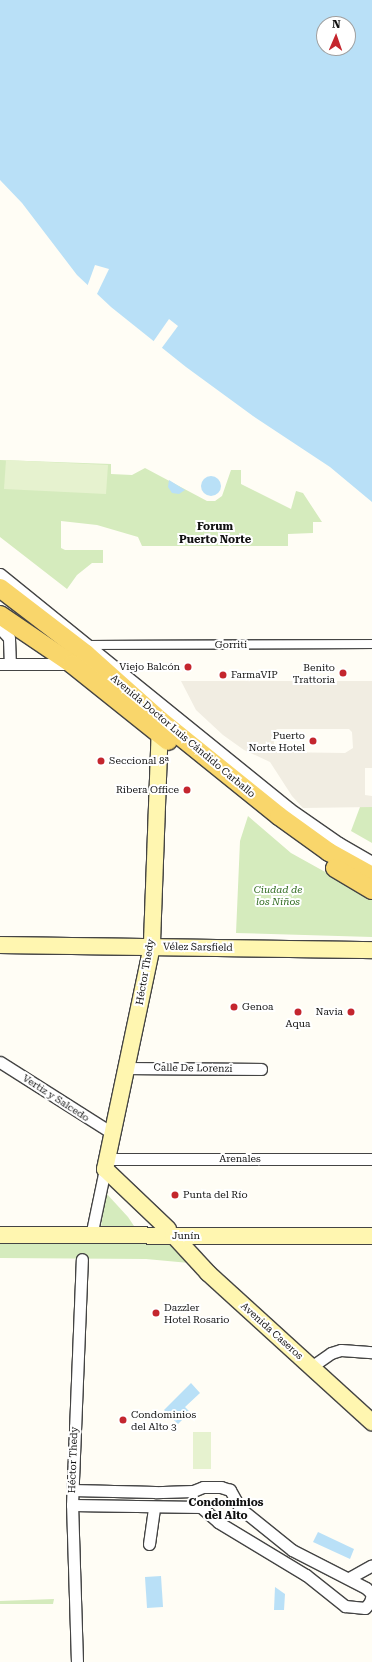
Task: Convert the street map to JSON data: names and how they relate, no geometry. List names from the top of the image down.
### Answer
{
  "streets": {
    "main road": [
      "Avenida Doctor Luis Cándido Carballo",
      "Vélez Sarsfield",
      "Héctor Thedy",
      "Junín",
      "Avenida Caseros"
    ],
    "street": [
      "Gorriti",
      "Calle De Lorenzi",
      "Vertiz y Salcedo",
      "Arenales"
    ]
  },
  "crossings": [
    ["Gorriti", "Avenida Doctor Luis Cándido Carballo"],
    ["Avenida Doctor Luis Cándido Carballo", "Héctor Thedy"],
    ["Vélez Sarsfield", "Héctor Thedy"],
    ["Héctor Thedy", "Calle De Lorenzi"],
    ["Héctor Thedy", "Vertiz y Salcedo"],
    ["Héctor Thedy", "Arenales"],
    ["Héctor Thedy", "Junín"],
    ["Héctor Thedy", "Avenida Caseros"],
    ["Arenales", "Avenida Caseros"],
    ["Junín", "Avenida Caseros"]
  ],
  "districts": ["Forum Puerto Norte", "Condominios del Alto"],
  "parks": ["Ciudad de los Niños"],
  "places": [
    "Viejo Balcón",
    "Benito Trattoria",
    "FarmaVIP",
    "Puerto Norte Hotel",
    "Seccional 8ª",
    "Ribera Office",
    "Genoa",
    "Aqua",
    "Navia",
    "Punta del Río",
    "Dazzler Hotel Rosario",
    "Condominios del Alto 3"
  ],
  "north": "top"
}
